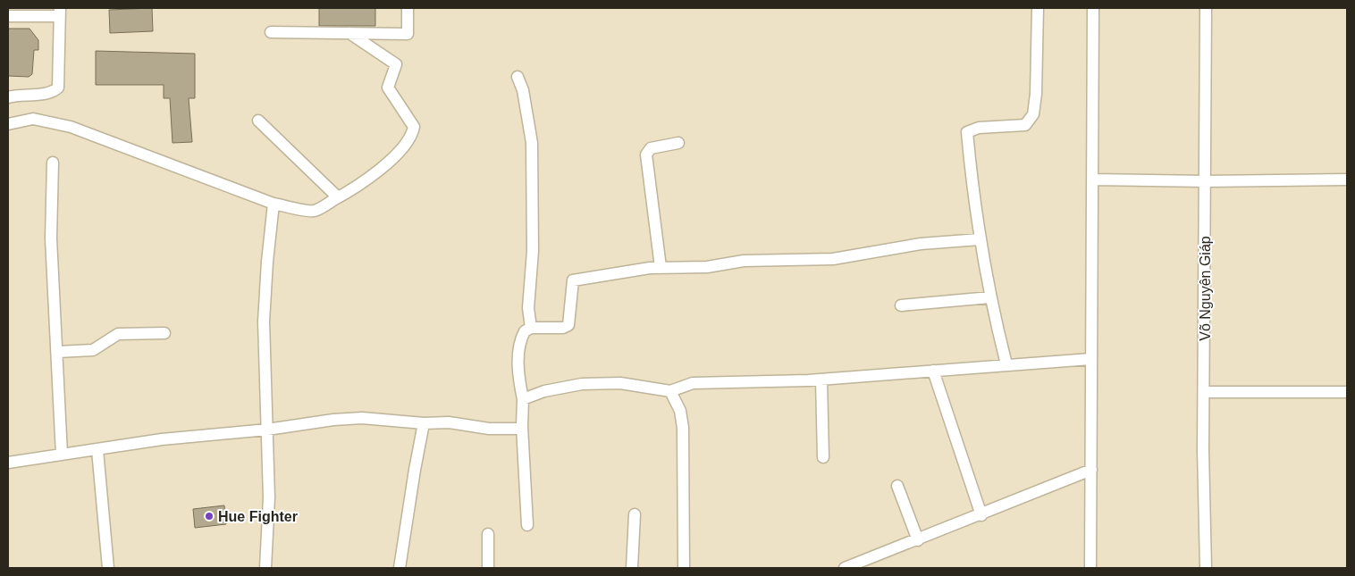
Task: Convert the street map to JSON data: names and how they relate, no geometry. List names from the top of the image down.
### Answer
{
  "streets": {
    "street": ["Võ Nguyên Giáp"]
  },
  "places": ["Hue Fighter"]
}
